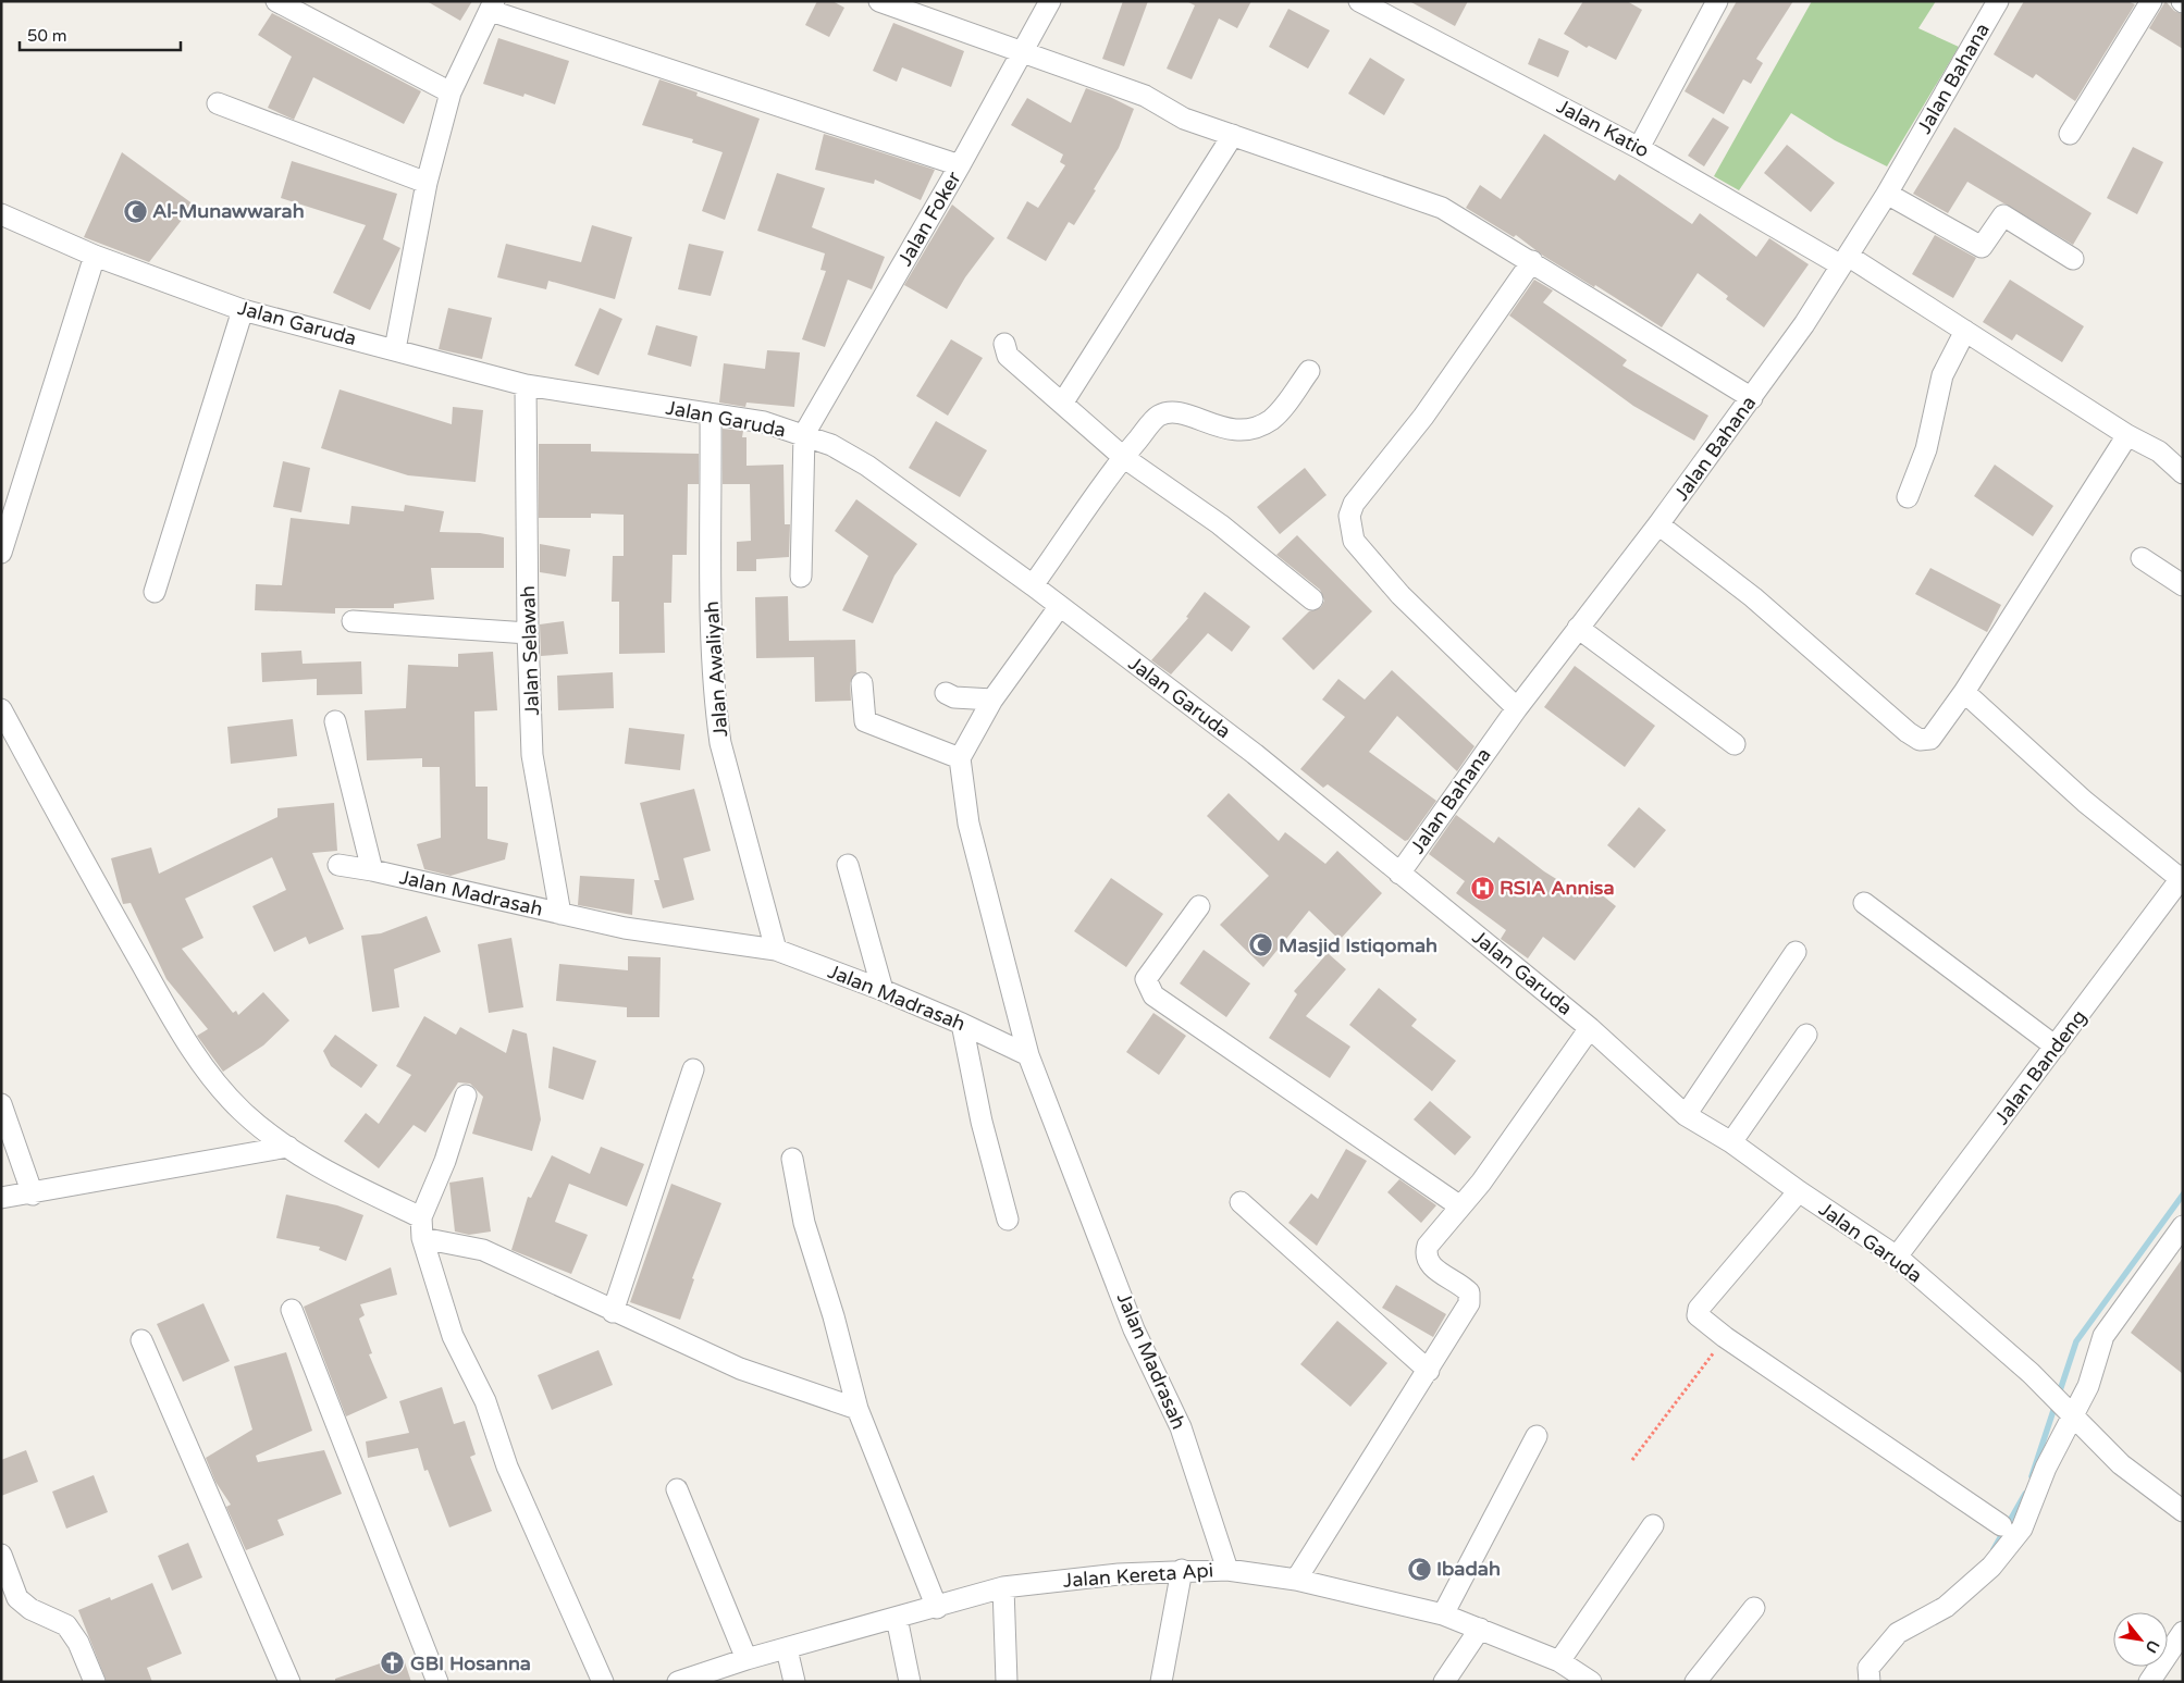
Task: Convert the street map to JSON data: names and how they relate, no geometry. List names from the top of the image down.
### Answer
{
  "streets": {
    "street": [
      "Jalan Bahana",
      "Jalan Katio",
      "Jalan Foker",
      "Jalan Garuda",
      "Jalan Selawah",
      "Jalan Awaliyah",
      "Jalan Madrasah",
      "Jalan Bandeng",
      "Jalan Kereta Api"
    ]
  },
  "crossings": [
    ["Jalan Bahana", "Jalan Katio"],
    ["Jalan Bahana", "Jalan Garuda"],
    ["Jalan Foker", "Jalan Garuda"],
    ["Jalan Garuda", "Jalan Selawah"],
    ["Jalan Garuda", "Jalan Awaliyah"],
    ["Jalan Garuda", "Jalan Bandeng"],
    ["Jalan Selawah", "Jalan Madrasah"],
    ["Jalan Awaliyah", "Jalan Madrasah"],
    ["Jalan Madrasah", "Jalan Kereta Api"]
  ],
  "places": {
    "mosque": ["Al-Munawwarah", "Masjid Istiqomah", "Ibadah"],
    "hospital": ["RSIA Annisa"],
    "church": ["GBI Hosanna"]
  },
  "scale_bar": "50 m",
  "north": "bottom right"
}
